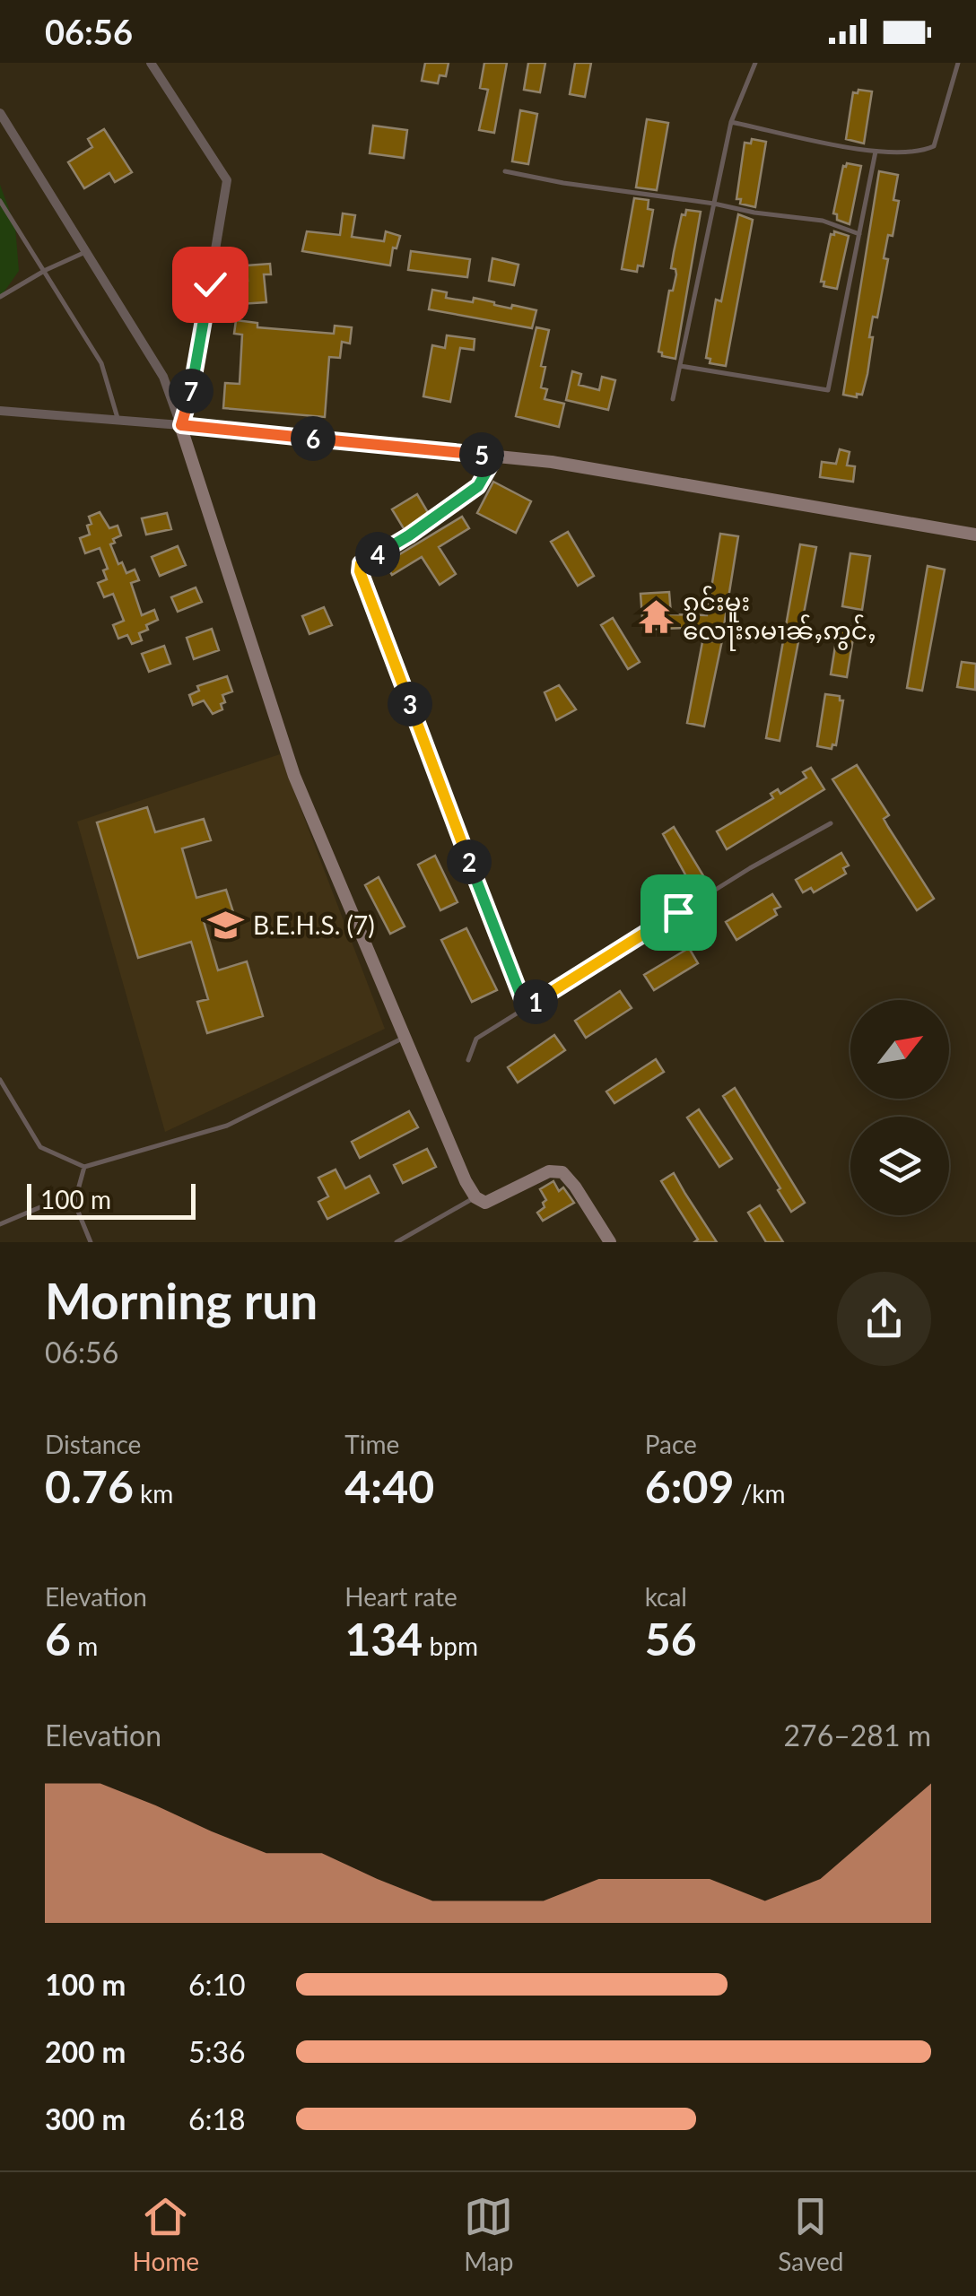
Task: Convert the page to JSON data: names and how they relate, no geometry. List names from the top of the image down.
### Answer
{
  "places": {
    "temple": ["ၵွင်းမူး လေႃးၵမၢၼ်ႇဢွင်ႇ"],
    "school or university": ["B.E.H.S. (7)"]
  },
  "scale_bar": "100 m",
  "north": "top right",
  "page": {
    "status": "06:56",
    "pins": [
      "7",
      "6",
      "5",
      "4",
      "3",
      "2",
      "1"
    ],
    "scale": "100 m",
    "heading": ["Morning run", "06:56"],
    "stats": [
      ["Distance", "0.76 km"],
      ["Time", "4:40"],
      ["Pace", "6:09 /km"],
      ["Elevation", "6 m"],
      ["Heart rate", "134 bpm"],
      ["kcal", "56"]
    ],
    "chart": ["Elevation", "276–281 m"],
    "list": [
      {
        "name": "100 m",
        "note": "6:10"
      },
      {
        "name": "200 m",
        "note": "5:36"
      },
      {
        "name": "300 m",
        "note": "6:18"
      }
    ],
    "tabs": ["Home", "Map", "Saved"]
  }
}
